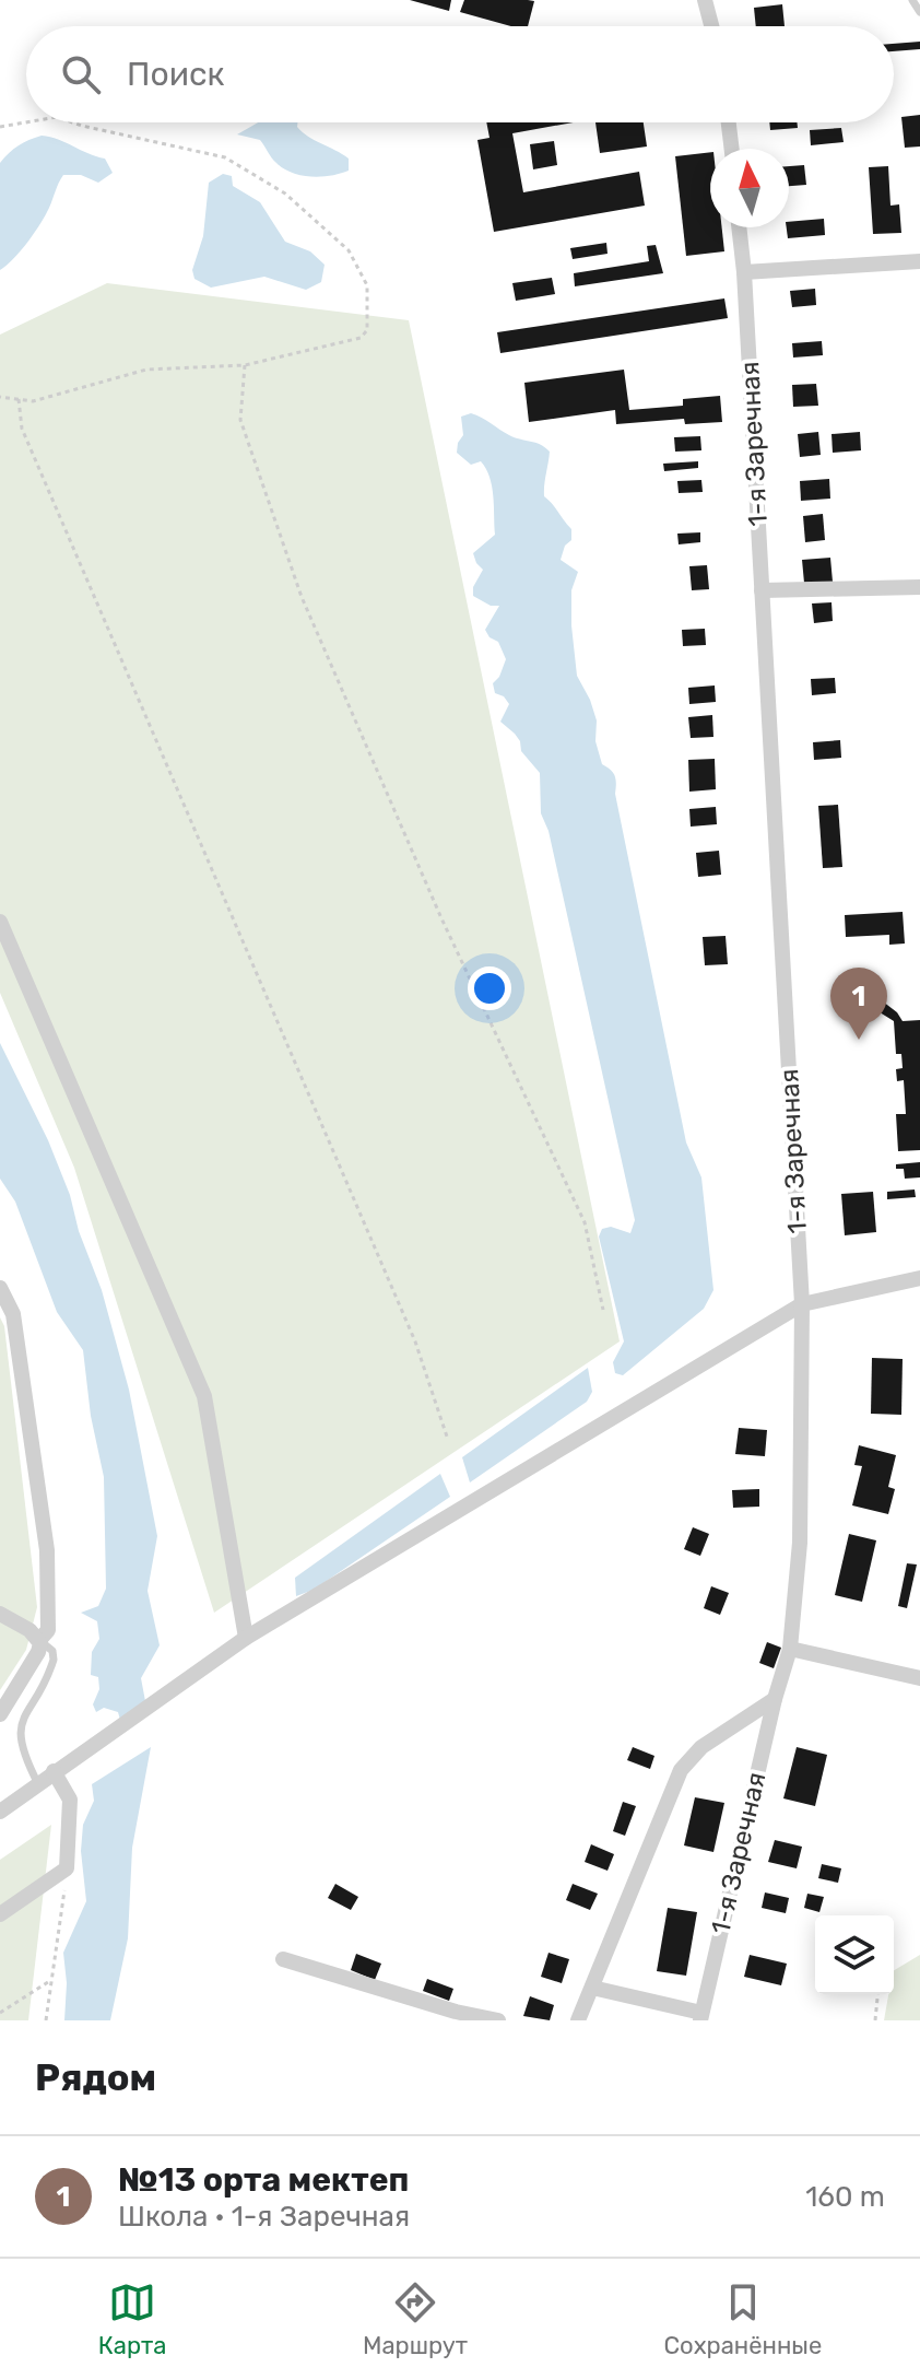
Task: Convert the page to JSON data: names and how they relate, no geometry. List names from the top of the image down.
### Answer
{
  "streets": {
    "street": ["1-я Заречная"]
  },
  "north": "top",
  "page": {
    "search": "Поиск",
    "pins": "1",
    "heading": "Рядом",
    "list": [
      {
        "mark": "1",
        "name": "№13 орта мектеп",
        "note": "Школа · 1-я Заречная",
        "value": "160 m"
      }
    ],
    "nav": ["Карта", "Маршрут", "Сохранённые"]
  }
}
